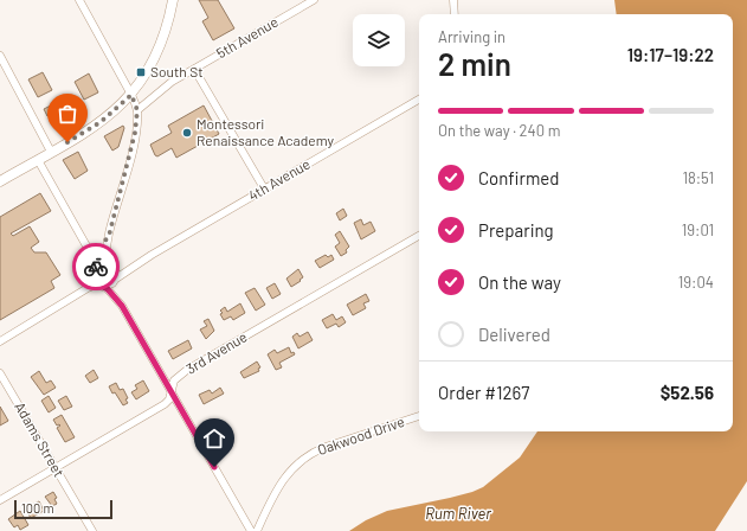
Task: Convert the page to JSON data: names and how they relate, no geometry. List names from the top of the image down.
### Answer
{
  "streets": {
    "street": [
      "5th Avenue",
      "4th Avenue",
      "3rd Avenue",
      "Oakwood Drive",
      "Adams Street"
    ]
  },
  "crossings": [
    ["3rd Avenue", "Adams Street"]
  ],
  "water": ["Rum River"],
  "places": {
    "transit": ["South St"],
    "other": ["Montessori Renaissance Academy"]
  },
  "scale_bar": "100 m",
  "page": {
    "heading": ["2 min", "Arriving in", "19:17–19:22"],
    "panel": ["Order #1267", "$52.56"],
    "bar": "On the way · 240 m",
    "list": [
      ["Confirmed", "18:51"],
      ["Preparing", "19:01"],
      ["On the way", "19:04"],
      "Delivered"
    ],
    "scale": "100 m"
  }
}
